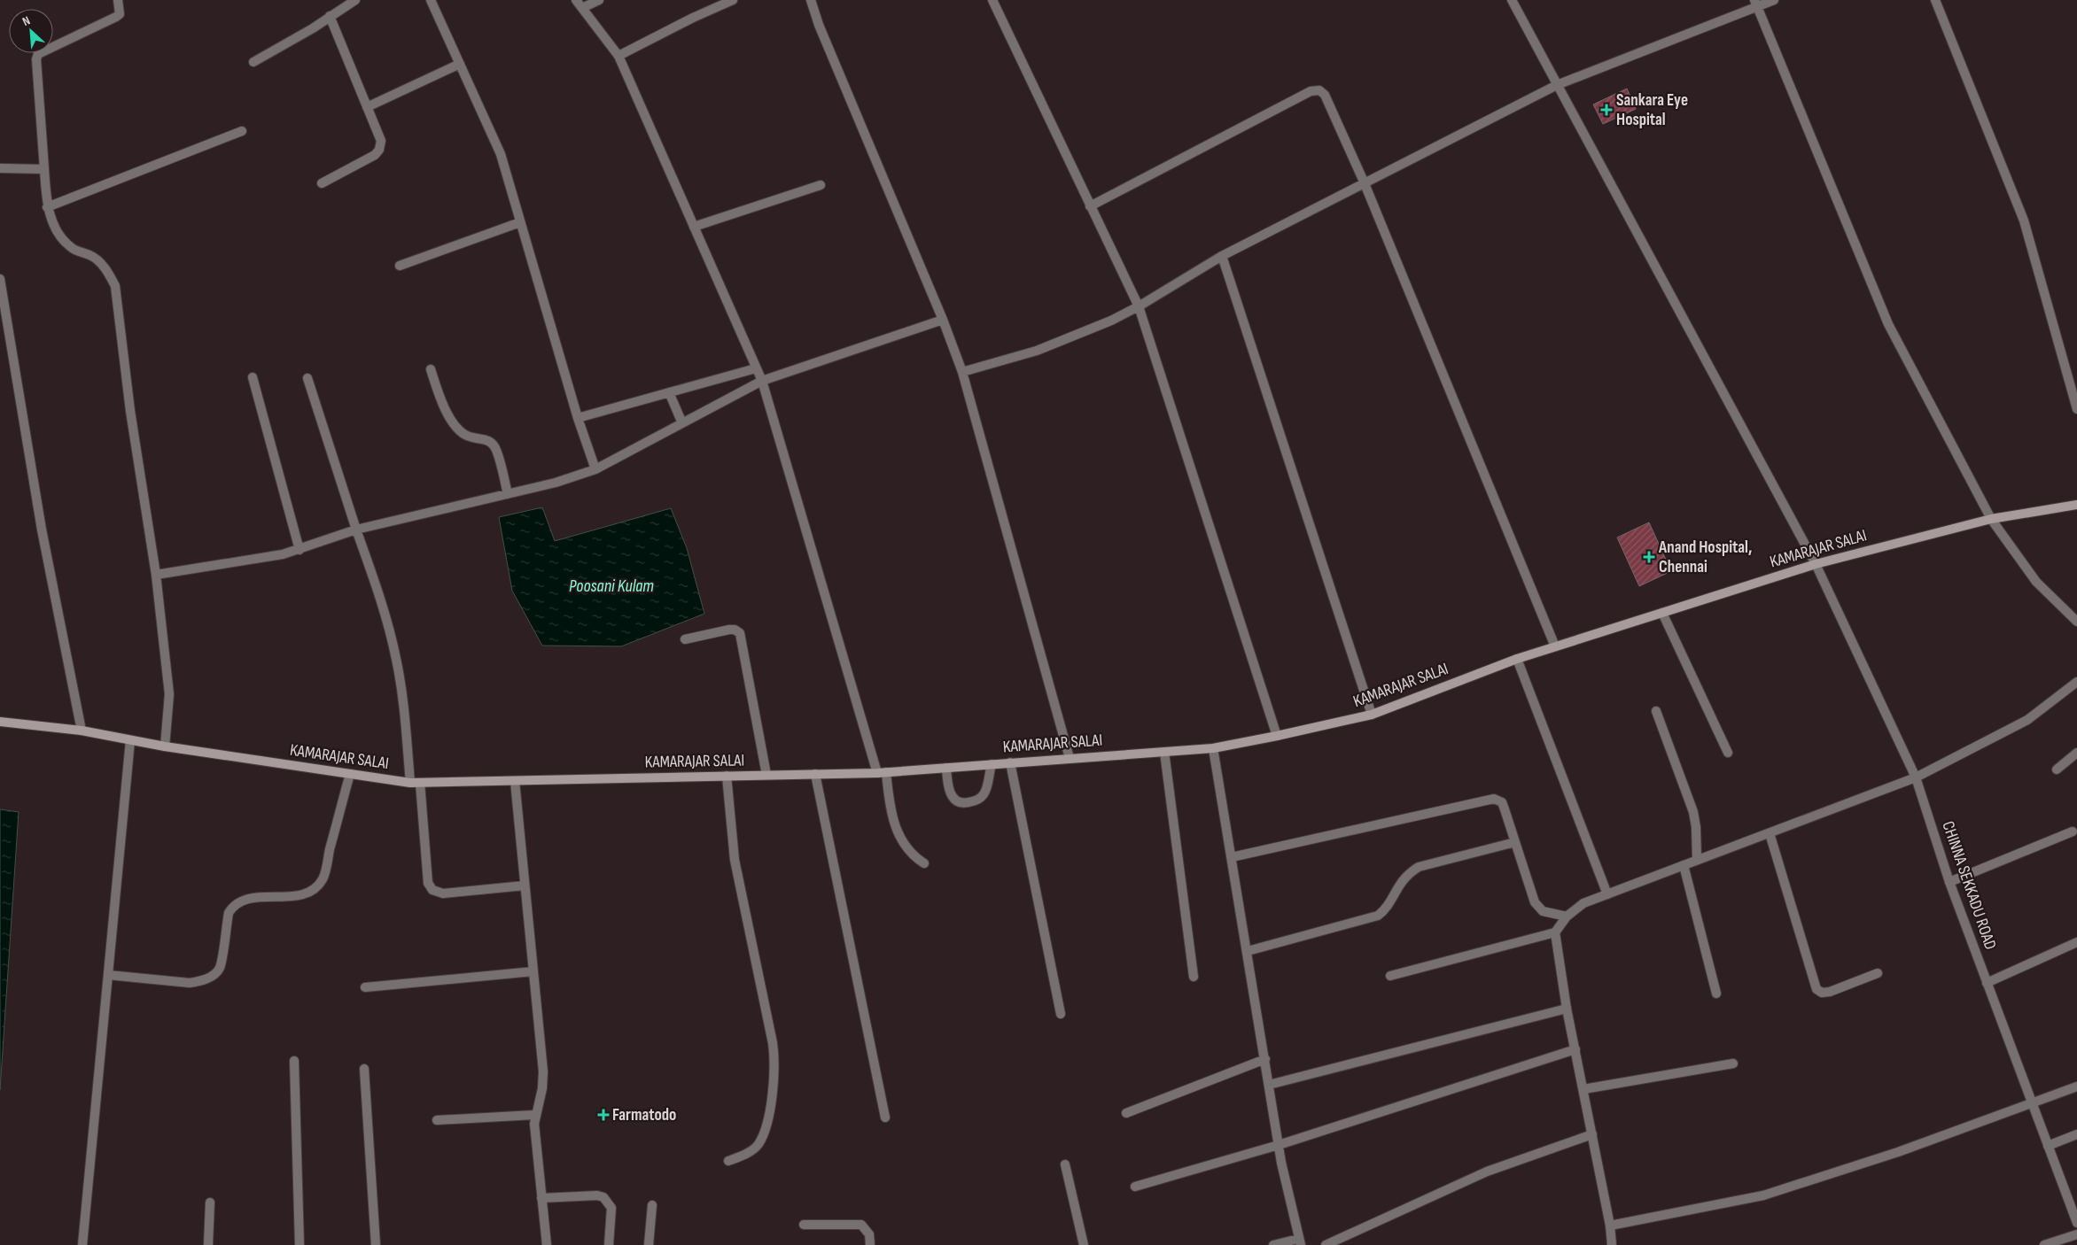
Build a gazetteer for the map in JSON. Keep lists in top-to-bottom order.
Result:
{
  "streets": {
    "main road": ["KAMARAJAR SALAI"],
    "street": ["CHINNA SEKKADU ROAD"]
  },
  "crossings": [
    ["KAMARAJAR SALAI", "CHINNA SEKKADU ROAD"]
  ],
  "water": ["Poosani Kulam"],
  "places": {
    "health": ["Sankara Eye Hospital", "Anand Hospital, Chennai", "Farmatodo"]
  },
  "north": "top left"
}
